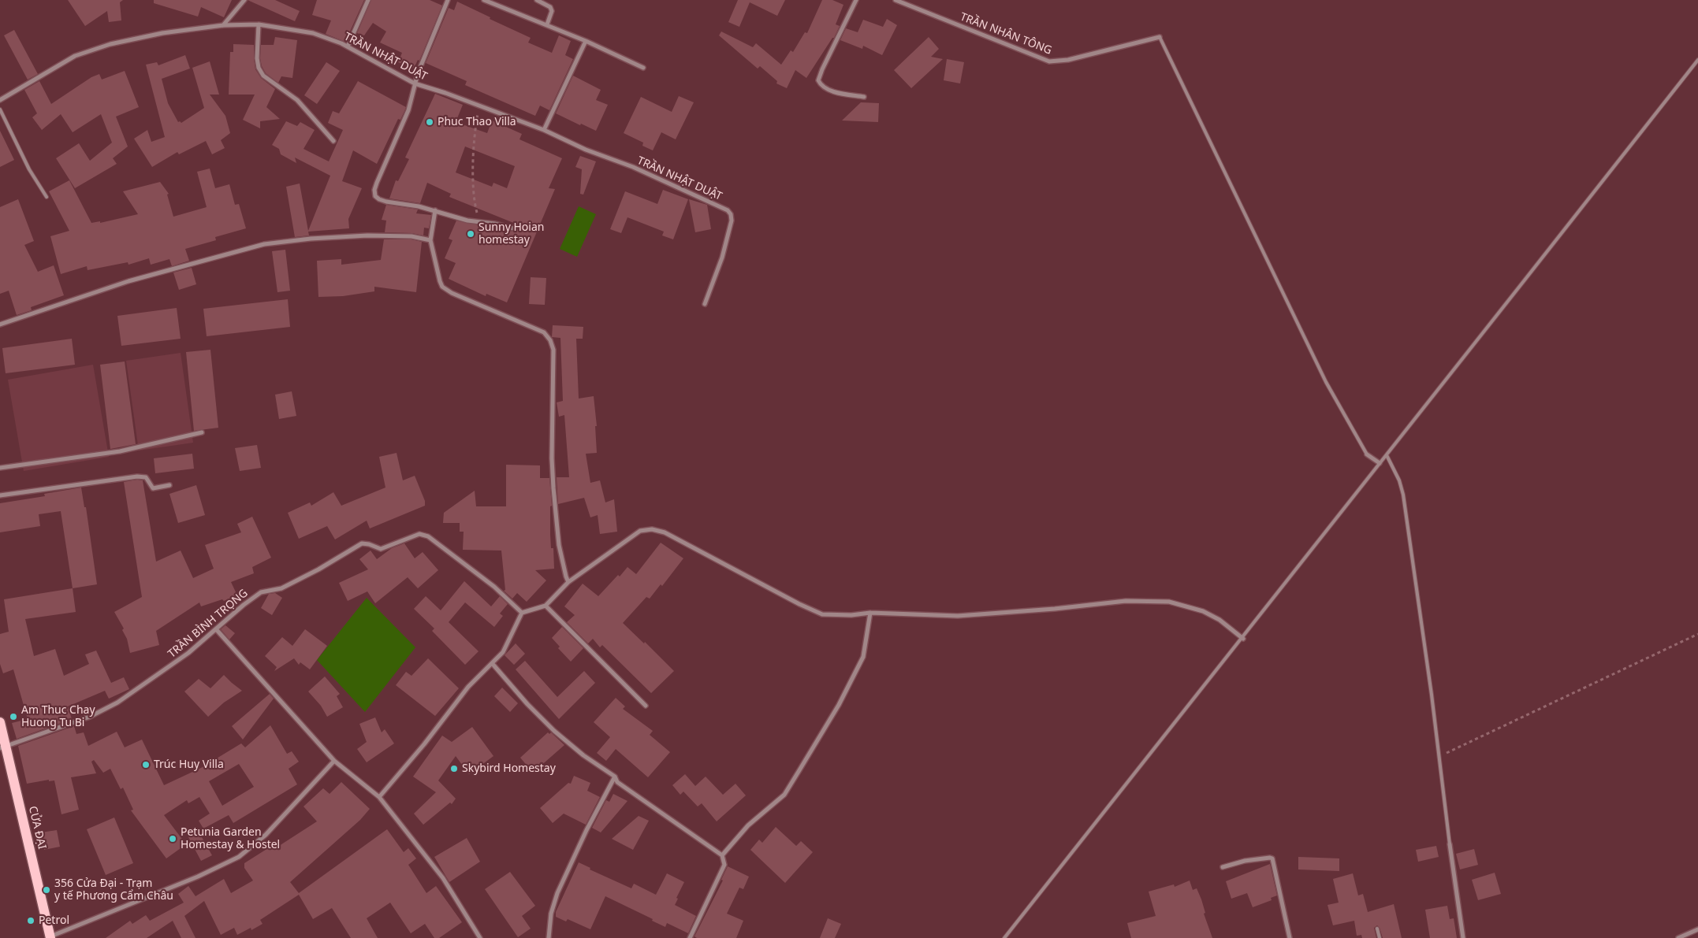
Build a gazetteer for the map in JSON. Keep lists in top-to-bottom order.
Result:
{
  "streets": {
    "main road": ["CỬA ĐẠI"],
    "street": ["TRẦN NHÂN TÔNG", "TRẦN NHẬT DUẬT", "TRẦN BÌNH TRỌNG"]
  },
  "crossings": [
    ["TRẦN BÌNH TRỌNG", "CỬA ĐẠI"]
  ],
  "places": [
    "Phuc Thao Villa",
    "Sunny Hoian homestay",
    "Am Thuc Chay Huong Tu Bi",
    "Trúc Huy Villa",
    "Skybird Homestay",
    "Petunia Garden Homestay & Hostel",
    "356 Cửa Đại - Trạm y tế Phương Cẩm Châu",
    "Petrol"
  ]
}
